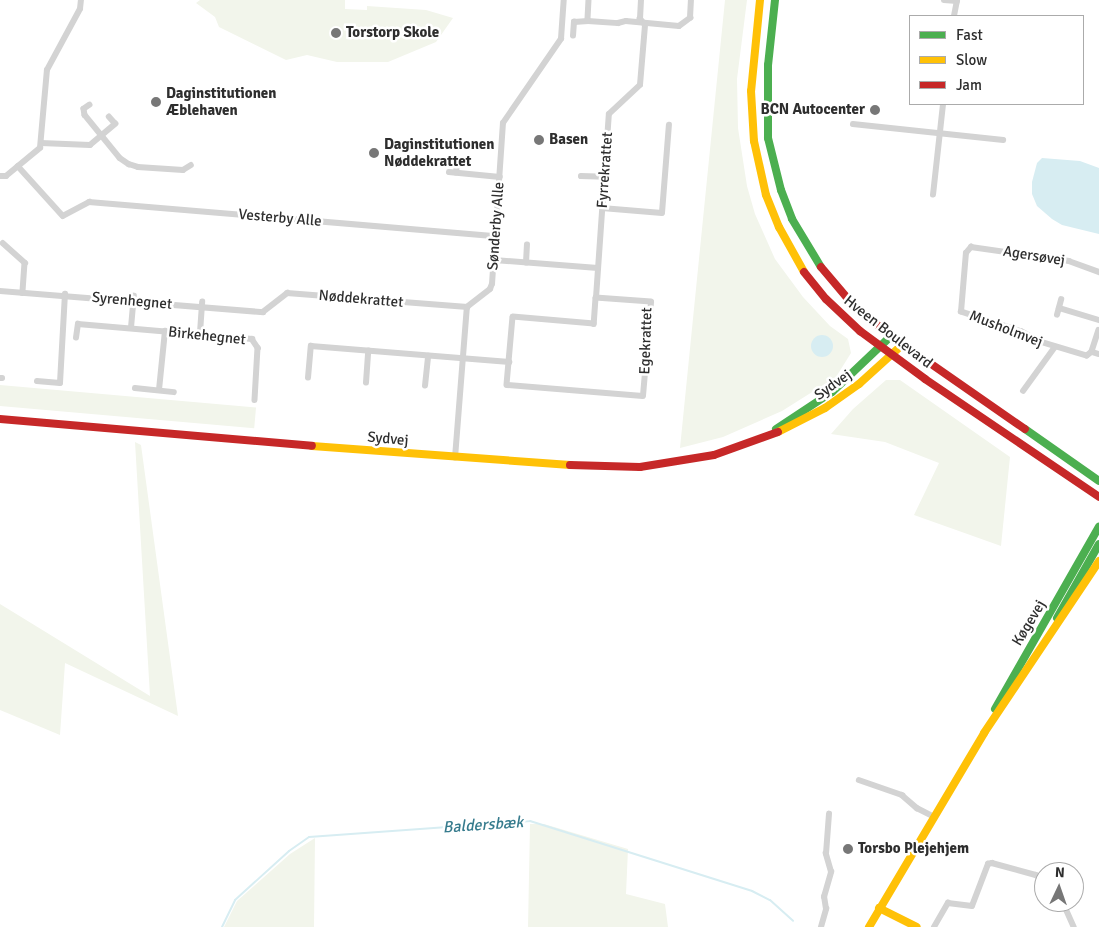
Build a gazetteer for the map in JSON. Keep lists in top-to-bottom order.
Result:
{
  "streets": {
    "main road": ["Hveen Boulevard", "Sydvej", "Køgevej"],
    "street": [
      "Fyrrekrattet",
      "Vesterby Alle",
      "Sønderby Alle",
      "Agersøvej",
      "Nøddekrattet",
      "Syrenhegnet",
      "Musholmvej",
      "Birkehegnet",
      "Egekrattet"
    ]
  },
  "crossings": [
    ["Fyrrekrattet", "Egekrattet"],
    ["Vesterby Alle", "Sønderby Alle"],
    ["Sønderby Alle", "Nøddekrattet"],
    ["Agersøvej", "Musholmvej"],
    ["Nøddekrattet", "Syrenhegnet"],
    ["Hveen Boulevard", "Sydvej"]
  ],
  "water": ["Baldersbæk"],
  "places": [
    "Torstorp Skole",
    "Daginstitutionen Æblehaven",
    "BCN Autocenter",
    "Basen",
    "Daginstitutionen Nøddekrattet",
    "Torsbo Plejehjem"
  ],
  "legend": ["Fast", "Slow", "Jam"],
  "north": "top"
}
